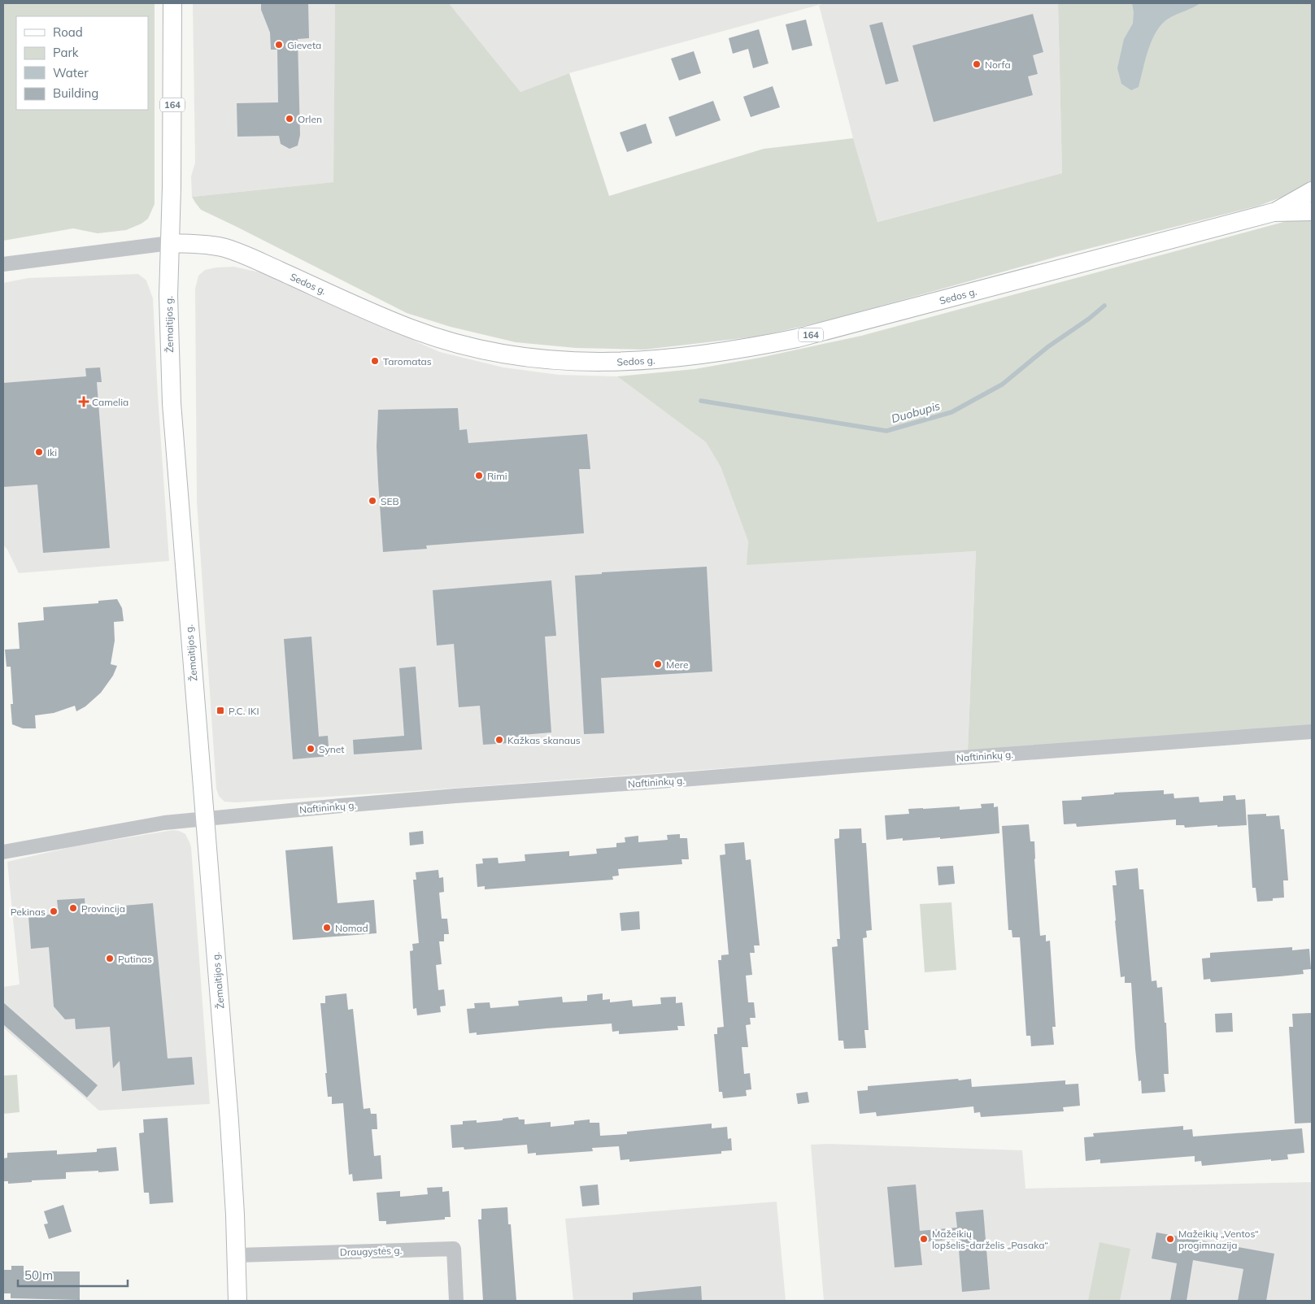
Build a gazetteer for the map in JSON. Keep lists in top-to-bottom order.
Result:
{
  "streets": {
    "main road": ["164", "Sedos g.", "Žemaitijos g."],
    "street": ["Naftininkų g.", "Draugystės g."]
  },
  "crossings": [
    ["Sedos g.", "Žemaitijos g."],
    ["Žemaitijos g.", "Naftininkų g."],
    ["Žemaitijos g.", "Draugystės g."]
  ],
  "water": ["Duobupis"],
  "places": {
    "other": [
      "Gieveta",
      "Norfa",
      "Orlen",
      "Taromatas",
      "Iki",
      "Rimi",
      "SEB",
      "Mere",
      "Kažkas skanaus",
      "Synet",
      "Provincija",
      "Pekinas",
      "Nomad",
      "Putinas",
      "Mažeikių lopšelis-darželis „Pasaka“",
      "Mažeikių „Ventos“ progimnazija"
    ],
    "health": ["Camelia"],
    "transit": ["P.C. IKI"]
  },
  "legend": [
    "Road",
    "Park",
    "Water",
    "Building"
  ],
  "scale_bar": "50 m"
}
